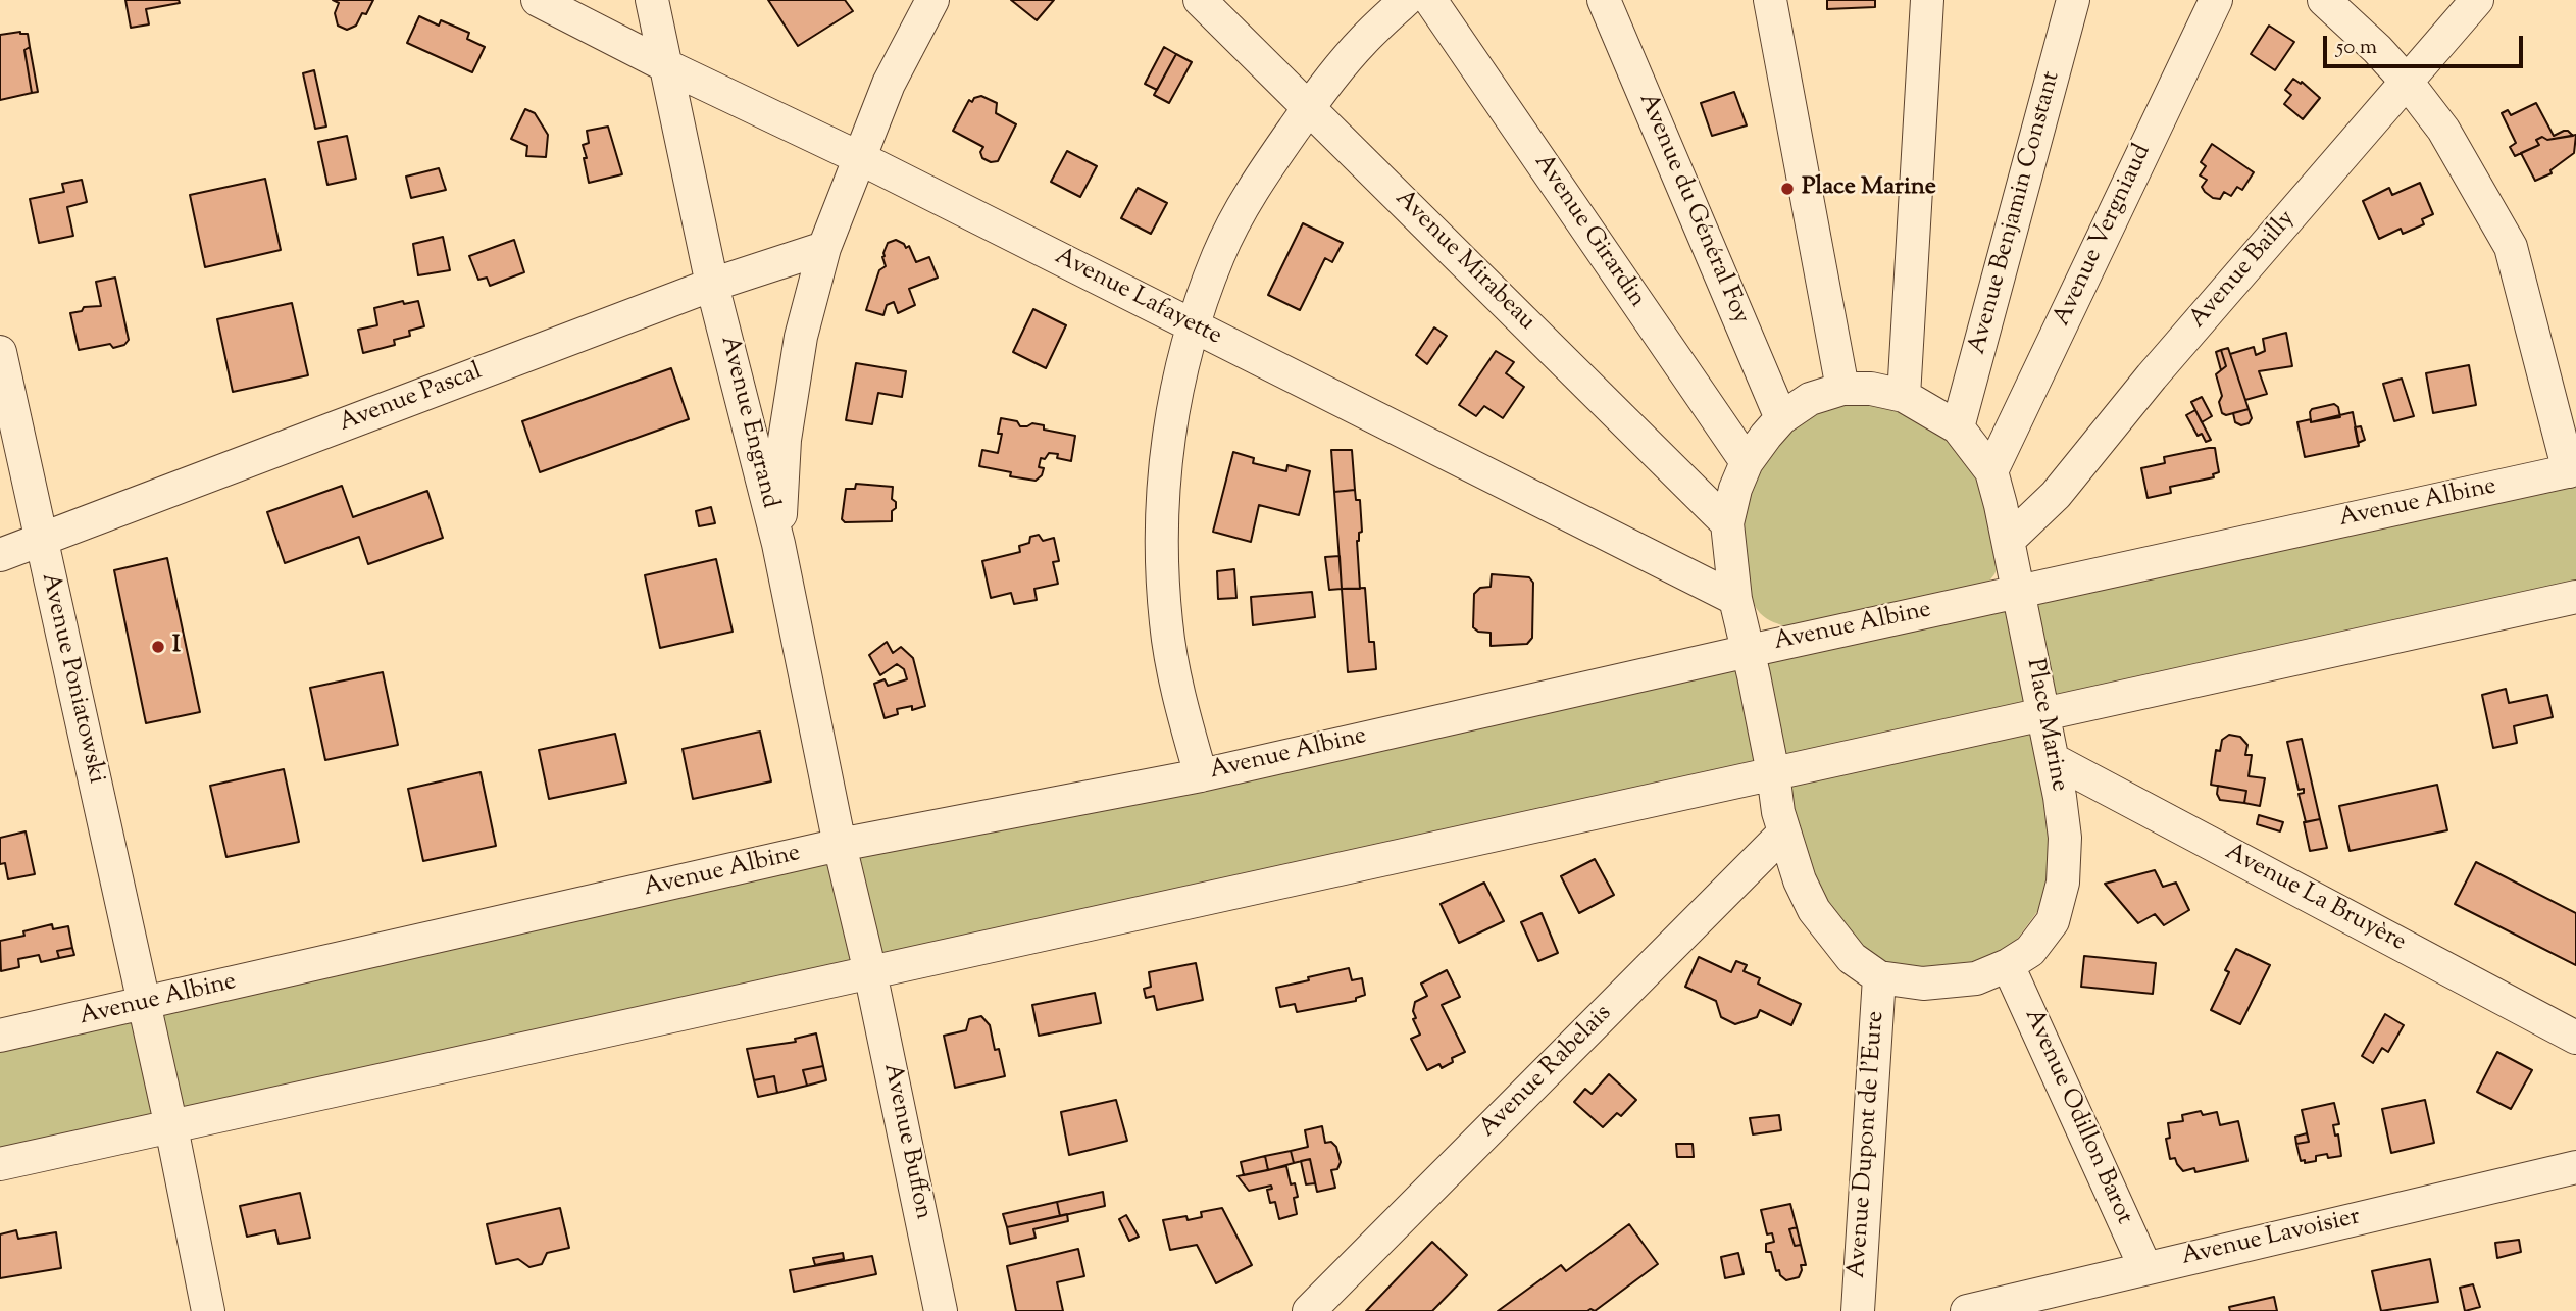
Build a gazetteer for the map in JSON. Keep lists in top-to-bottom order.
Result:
{
  "streets": {
    "street": [
      "Avenue du Général Foy",
      "Avenue Benjamin Constant",
      "Avenue Girardin",
      "Avenue Vergniaud",
      "Avenue Mirabeau",
      "Avenue Bailly",
      "Avenue Lafayette",
      "Avenue Pascal",
      "Avenue Engrand",
      "Avenue Albine",
      "Avenue Poniatowski",
      "Place Marine",
      "Avenue La Bruyère",
      "Avenue Rabelais",
      "Avenue Odillon Barot",
      "Avenue Buffon",
      "Avenue Dupont de l'Eure",
      "Avenue Lavoisier"
    ]
  },
  "crossings": [
    ["Avenue du Général Foy", "Place Marine"],
    ["Avenue Benjamin Constant", "Place Marine"],
    ["Avenue Girardin", "Place Marine"],
    ["Avenue Vergniaud", "Place Marine"],
    ["Avenue Mirabeau", "Place Marine"],
    ["Avenue Bailly", "Place Marine"],
    ["Avenue Lafayette", "Avenue Engrand"],
    ["Avenue Lafayette", "Place Marine"],
    ["Avenue Pascal", "Avenue Engrand"],
    ["Avenue Pascal", "Avenue Poniatowski"],
    ["Avenue Engrand", "Avenue Albine"],
    ["Avenue Engrand", "Avenue Buffon"],
    ["Avenue Albine", "Avenue Poniatowski"],
    ["Avenue Albine", "Place Marine"],
    ["Place Marine", "Avenue La Bruyère"],
    ["Place Marine", "Avenue Rabelais"],
    ["Place Marine", "Avenue Odillon Barot"],
    ["Place Marine", "Avenue Dupont de l'Eure"],
    ["Avenue Odillon Barot", "Avenue Lavoisier"]
  ],
  "places": ["Place Marine", "I"],
  "scale_bar": "50 m"
}
